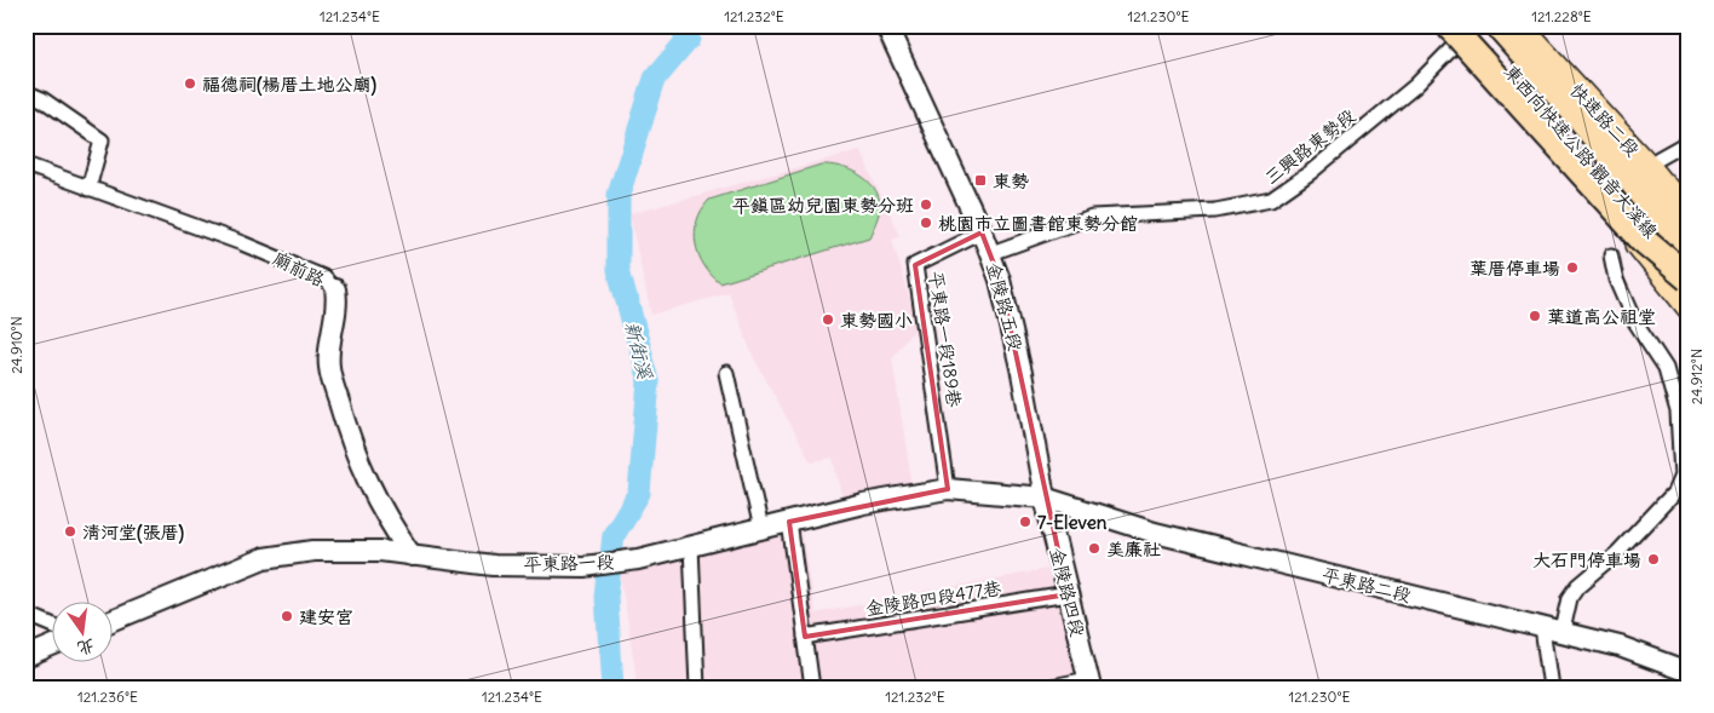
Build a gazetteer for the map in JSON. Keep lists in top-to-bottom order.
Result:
{
  "streets": {
    "highway": ["東西向快速公路 觀音大溪線"],
    "main road": ["快速路二段"],
    "street": [
      "三興路東勢段",
      "廟前路",
      "金陵路五段",
      "平東路一段189巷",
      "平東路一段",
      "平東路二段",
      "金陵路四段",
      "金陵路四段477巷"
    ]
  },
  "crossings": [
    ["三興路東勢段", "金陵路五段"],
    ["廟前路", "平東路一段"],
    ["金陵路五段", "平東路一段189巷"],
    ["金陵路五段", "平東路一段"],
    ["金陵路五段", "平東路二段"],
    ["金陵路五段", "金陵路四段"],
    ["平東路一段189巷", "平東路一段"],
    ["平東路一段", "平東路二段"],
    ["平東路一段", "金陵路四段"],
    ["平東路二段", "金陵路四段"],
    ["金陵路四段", "金陵路四段477巷"]
  ],
  "water": ["新街溪"],
  "places": {
    "other": [
      "福德祠(楊厝土地公廟)",
      "平鎮區幼兒園東勢分班",
      "桃園市立圖書館東勢分館",
      "葉厝停車場",
      "葉道高公祖堂",
      "東勢國小",
      "7-Eleven",
      "清河堂(張厝)",
      "美廉社",
      "大石門停車場",
      "建安宮"
    ],
    "transit": ["東勢"]
  },
  "north": "bottom",
  "coordinates": [
    "121.234°E",
    "121.232°E",
    "121.230°E",
    "121.228°E",
    "24.910°N",
    "24.912°N",
    "121.236°E"
  ]
}
